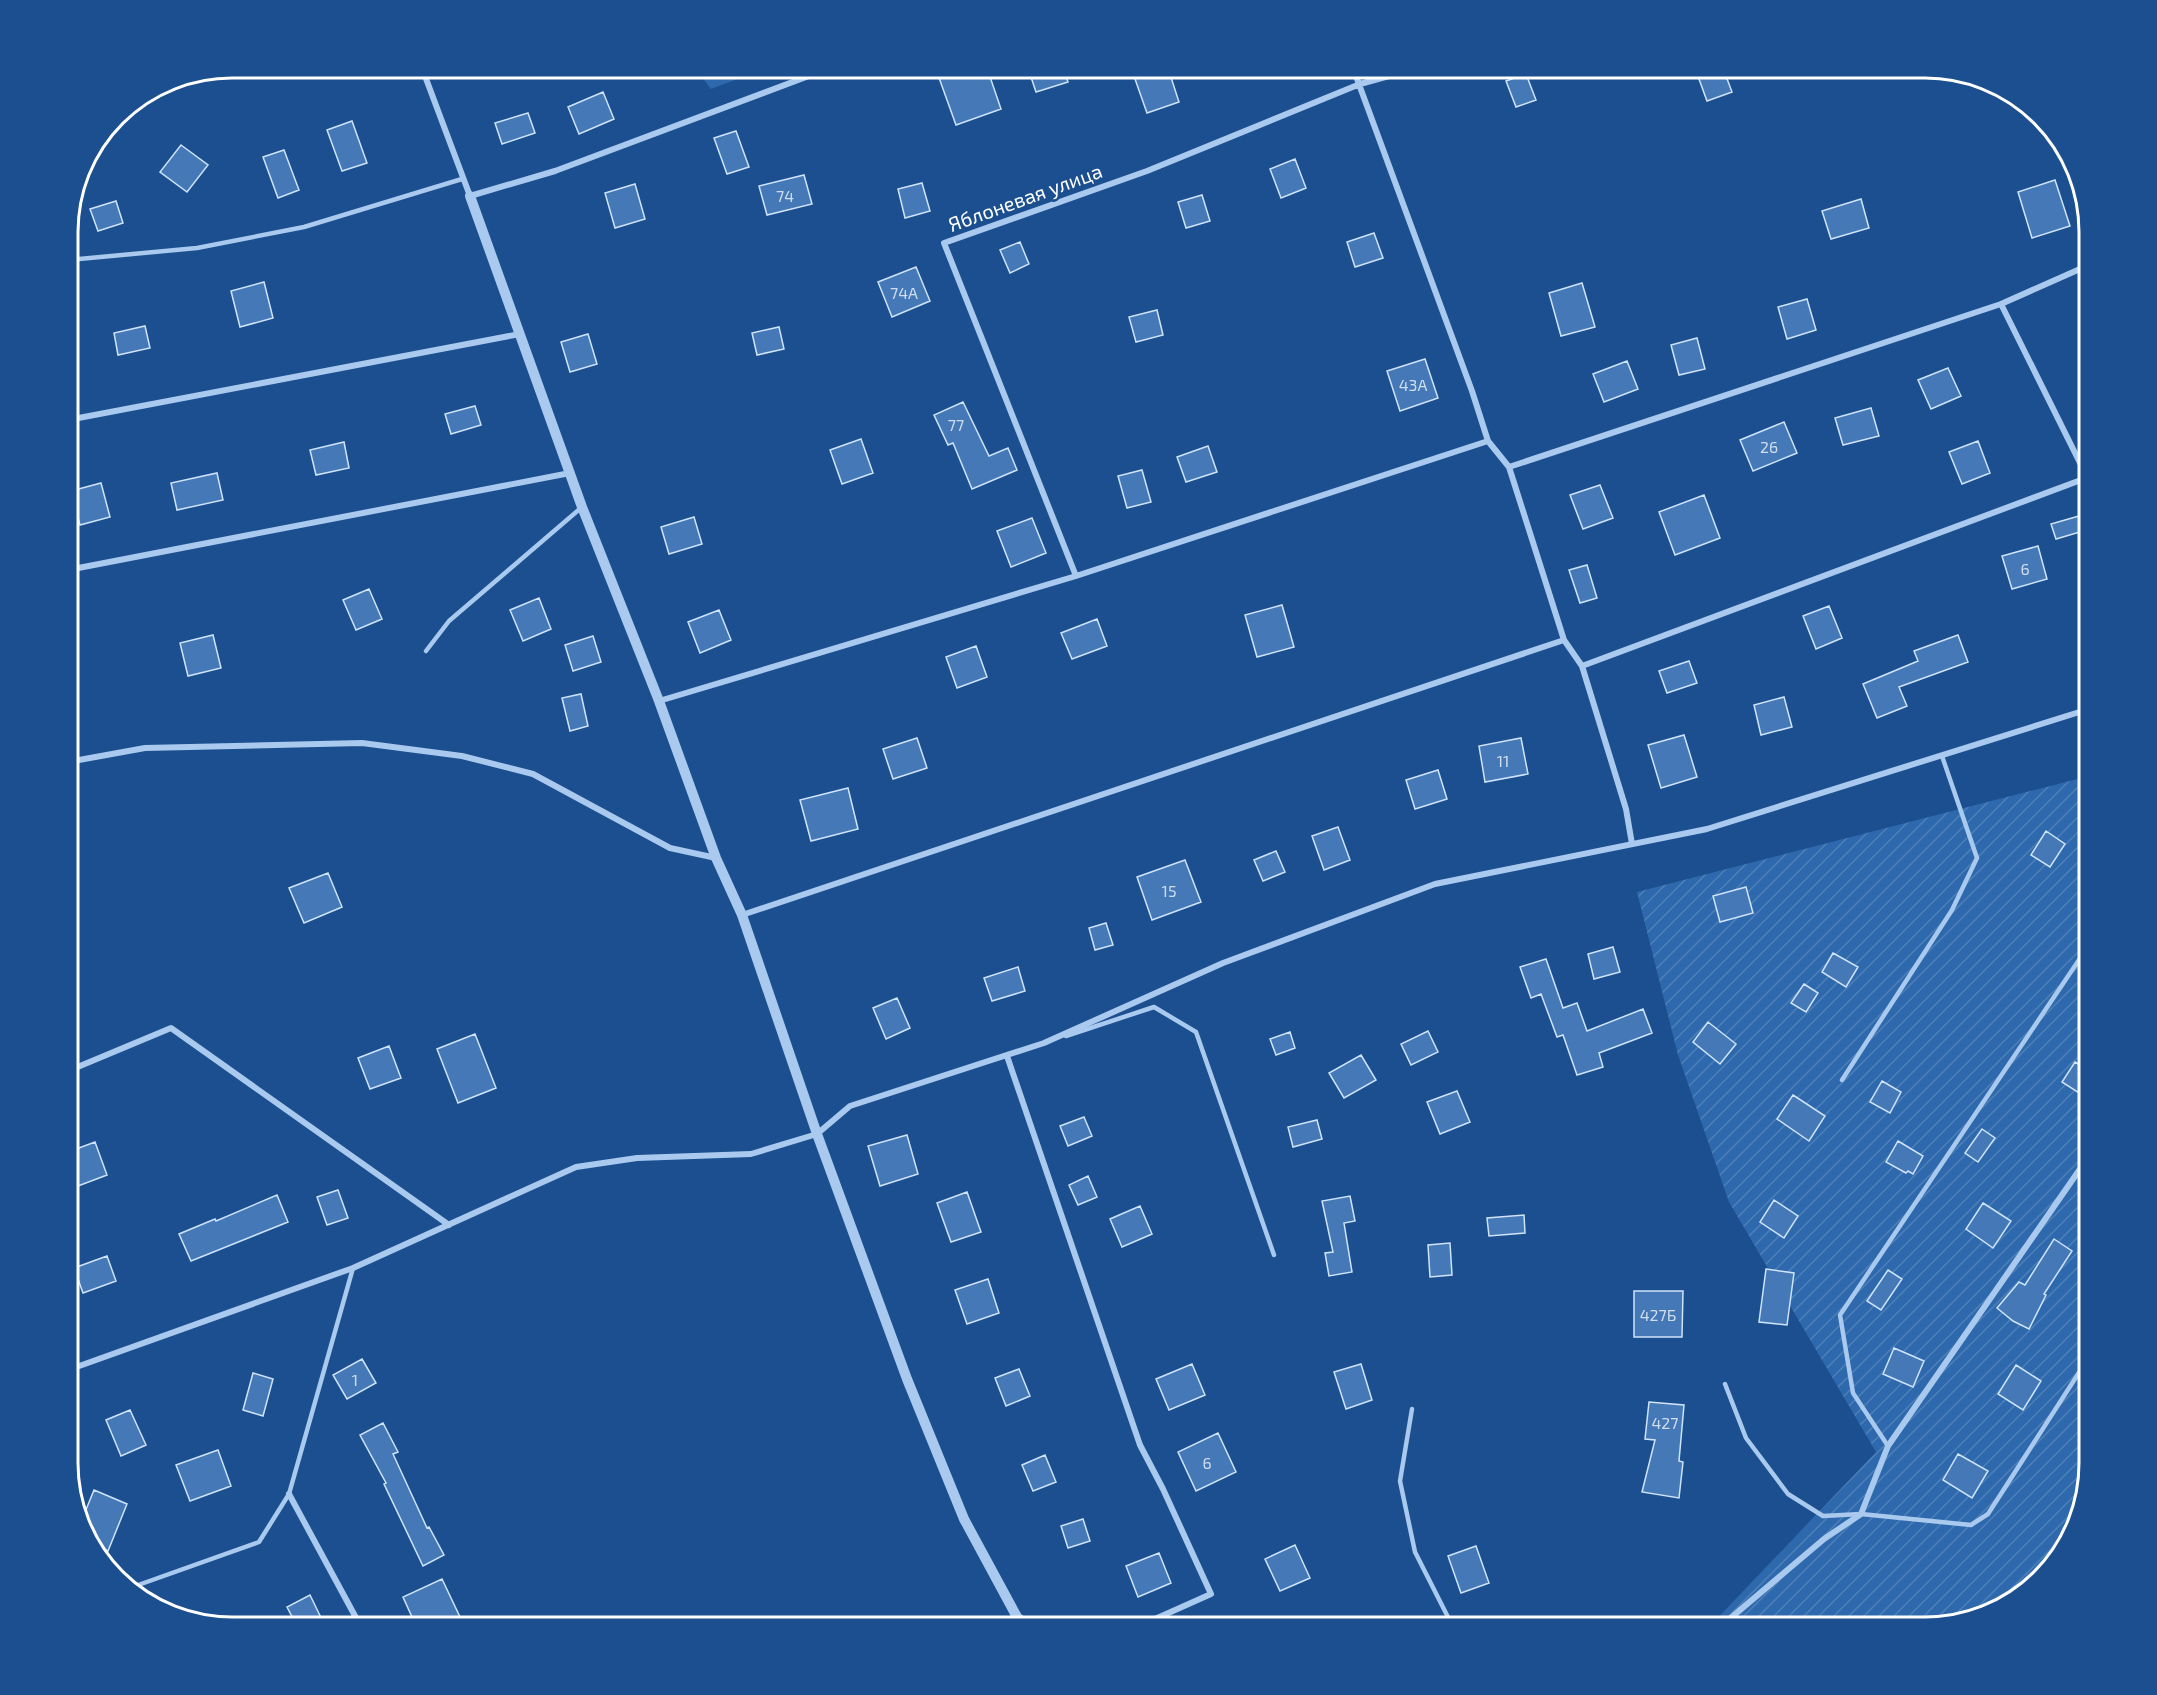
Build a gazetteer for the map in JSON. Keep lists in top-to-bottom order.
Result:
{
  "streets": {
    "street": ["Яблоневая улица"]
  },
  "house_numbers": [
    "74",
    "74А",
    "43А",
    "77",
    "26",
    "6",
    "11",
    "15",
    "427Б",
    "1",
    "427",
    "6"
  ]
}
